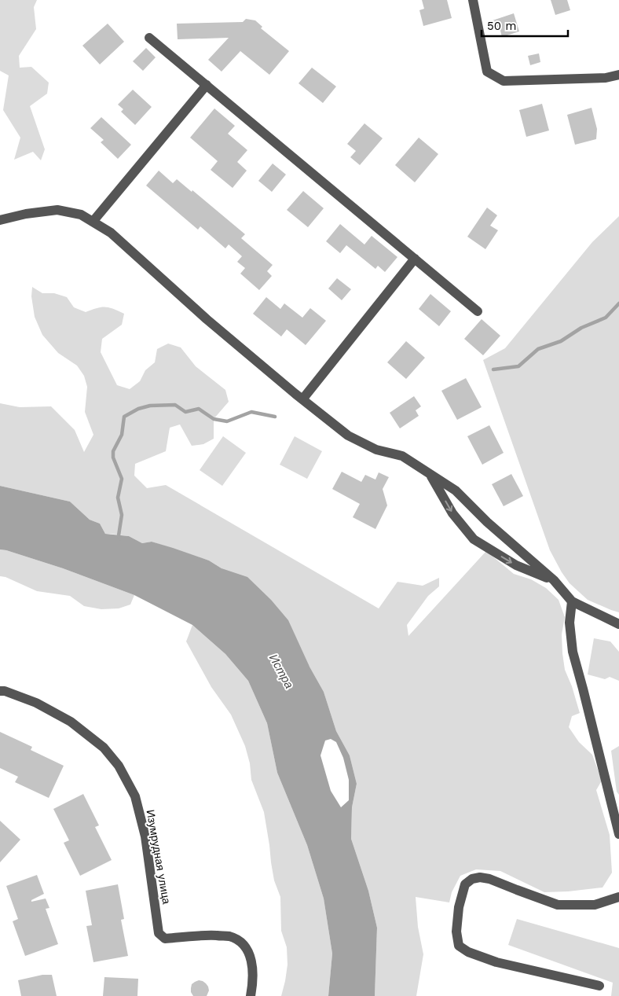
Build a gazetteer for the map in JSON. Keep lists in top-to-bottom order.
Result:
{
  "streets": {
    "street": ["Изумрудная улица"]
  },
  "water": ["Истра"],
  "scale_bar": "50 m"
}
